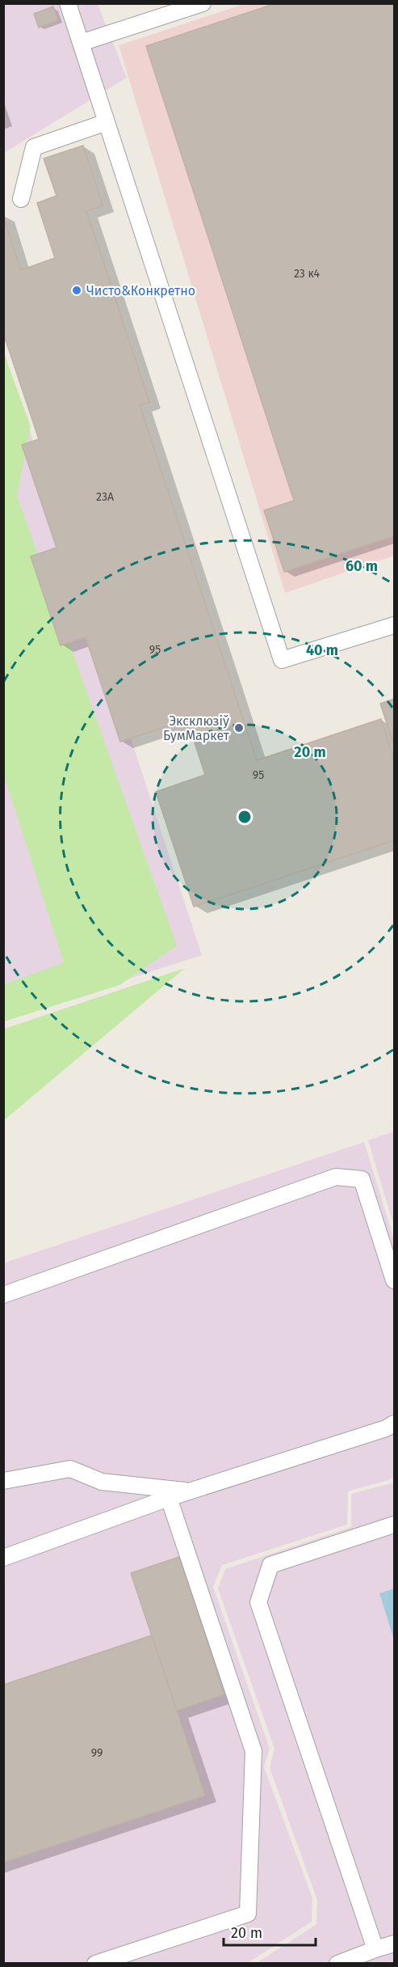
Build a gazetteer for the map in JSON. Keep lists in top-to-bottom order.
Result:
{
  "places": ["Чисто&Конкретно", "Эксклюзіў БумМаркет"],
  "house_numbers": [
    "23 к4",
    "23А",
    "95",
    "95",
    "99"
  ],
  "scale_bar": "20 m",
  "rings": ["60 m", "40 m", "20 m"]
}
